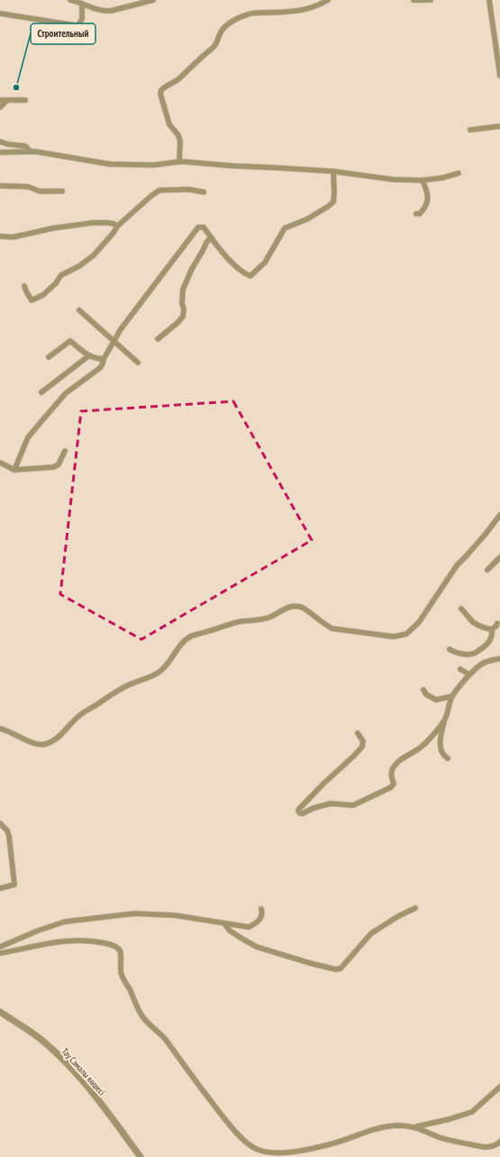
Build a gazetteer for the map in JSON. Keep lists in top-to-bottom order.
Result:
{
  "streets": {
    "street": ["Тау Самалы көшесі"]
  },
  "places": ["Строительный"]
}
